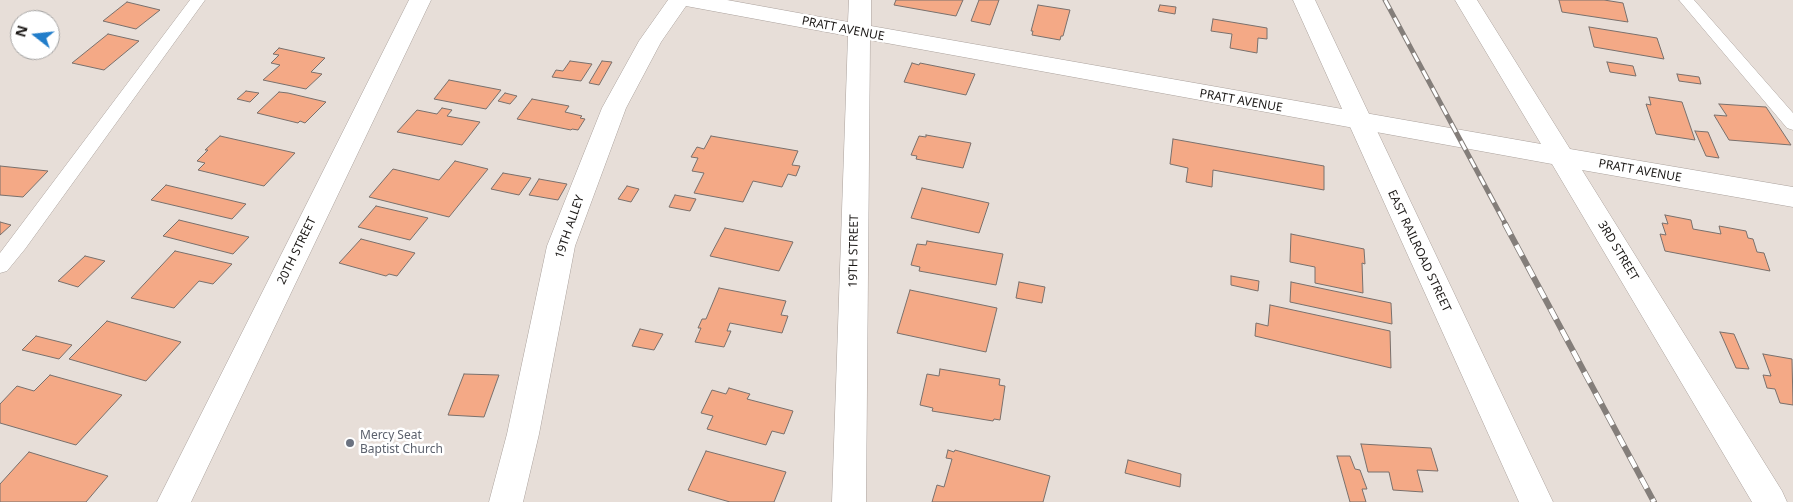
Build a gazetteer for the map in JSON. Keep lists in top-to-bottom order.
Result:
{
  "streets": {
    "street": [
      "PRATT AVENUE",
      "19TH ALLEY",
      "20TH STREET",
      "19TH STREET",
      "EAST RAILROAD STREET",
      "3RD STREET"
    ]
  },
  "crossings": [
    ["PRATT AVENUE", "19TH STREET"],
    ["PRATT AVENUE", "EAST RAILROAD STREET"],
    ["PRATT AVENUE", "3RD STREET"]
  ],
  "places": ["Mercy Seat Baptist Church"],
  "north": "left"
}
